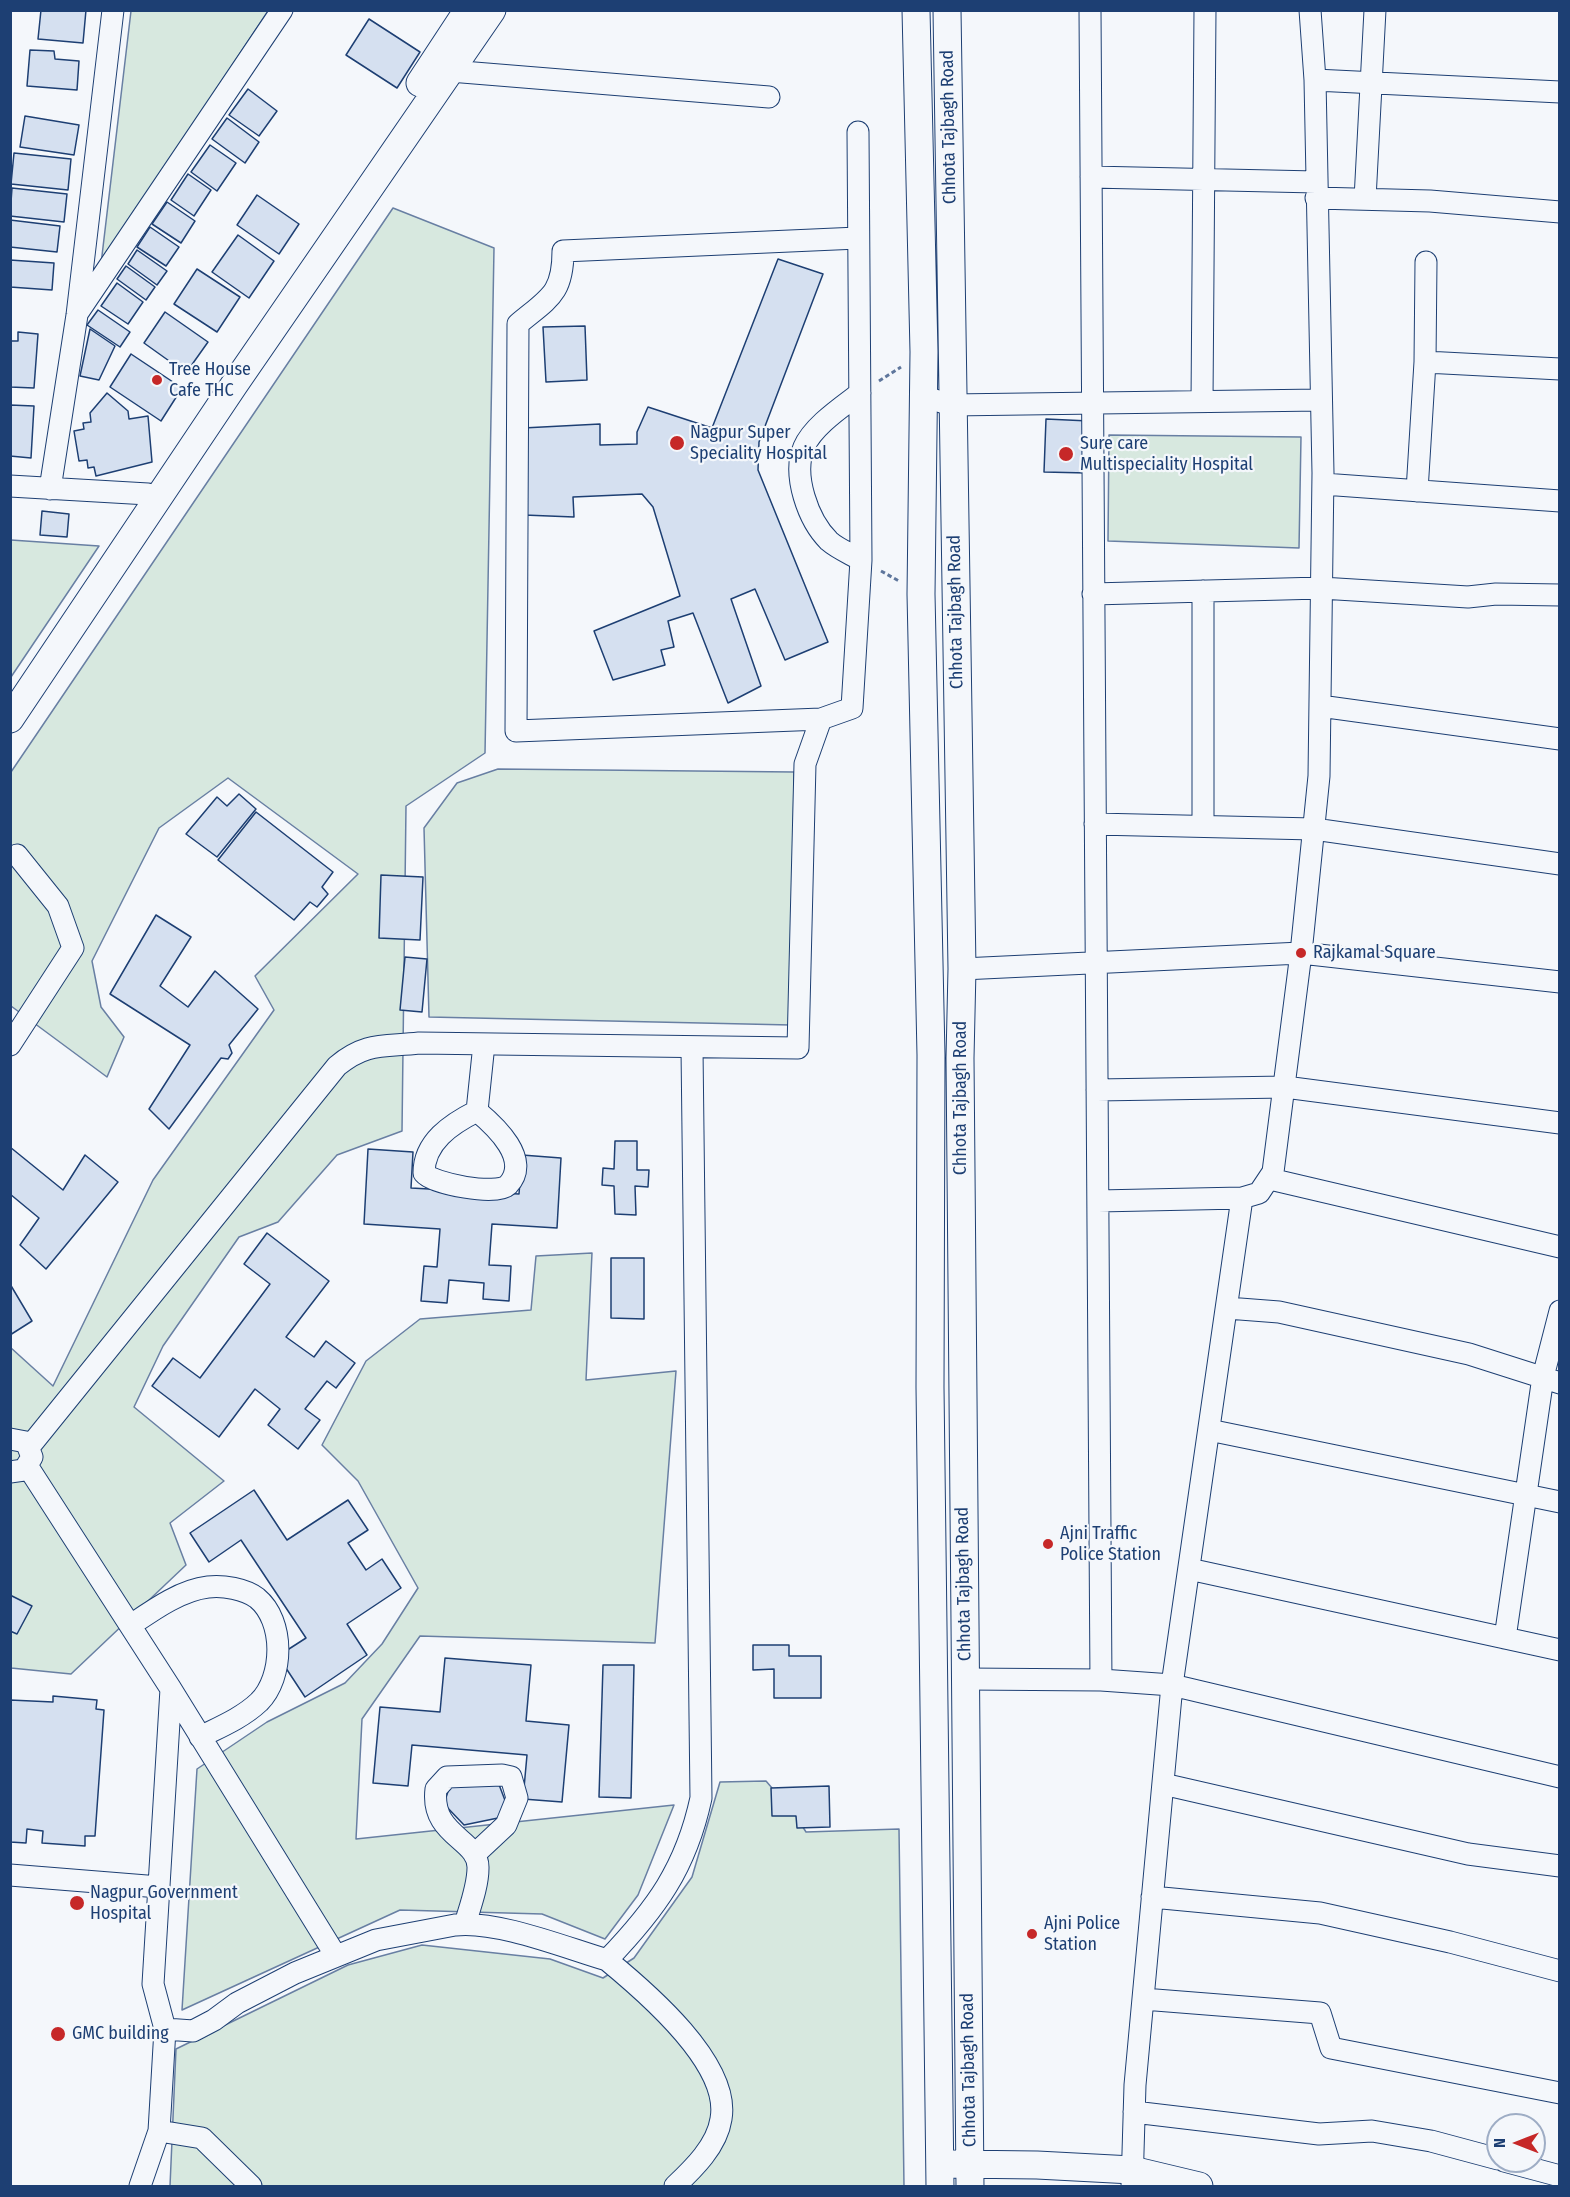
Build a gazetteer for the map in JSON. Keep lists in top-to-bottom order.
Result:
{
  "streets": {
    "main road": ["Chhota Tajbagh Road"]
  },
  "places": [
    "Tree House Cafe THC",
    "Nagpur Super Speciality Hospital",
    "Sure care Multispeciality Hospital",
    "Rajkamal Square",
    "Ajni Traffic Police Station",
    "Nagpur Government Hospital",
    "Ajni Police Station",
    "GMC building"
  ],
  "north": "left"
}
